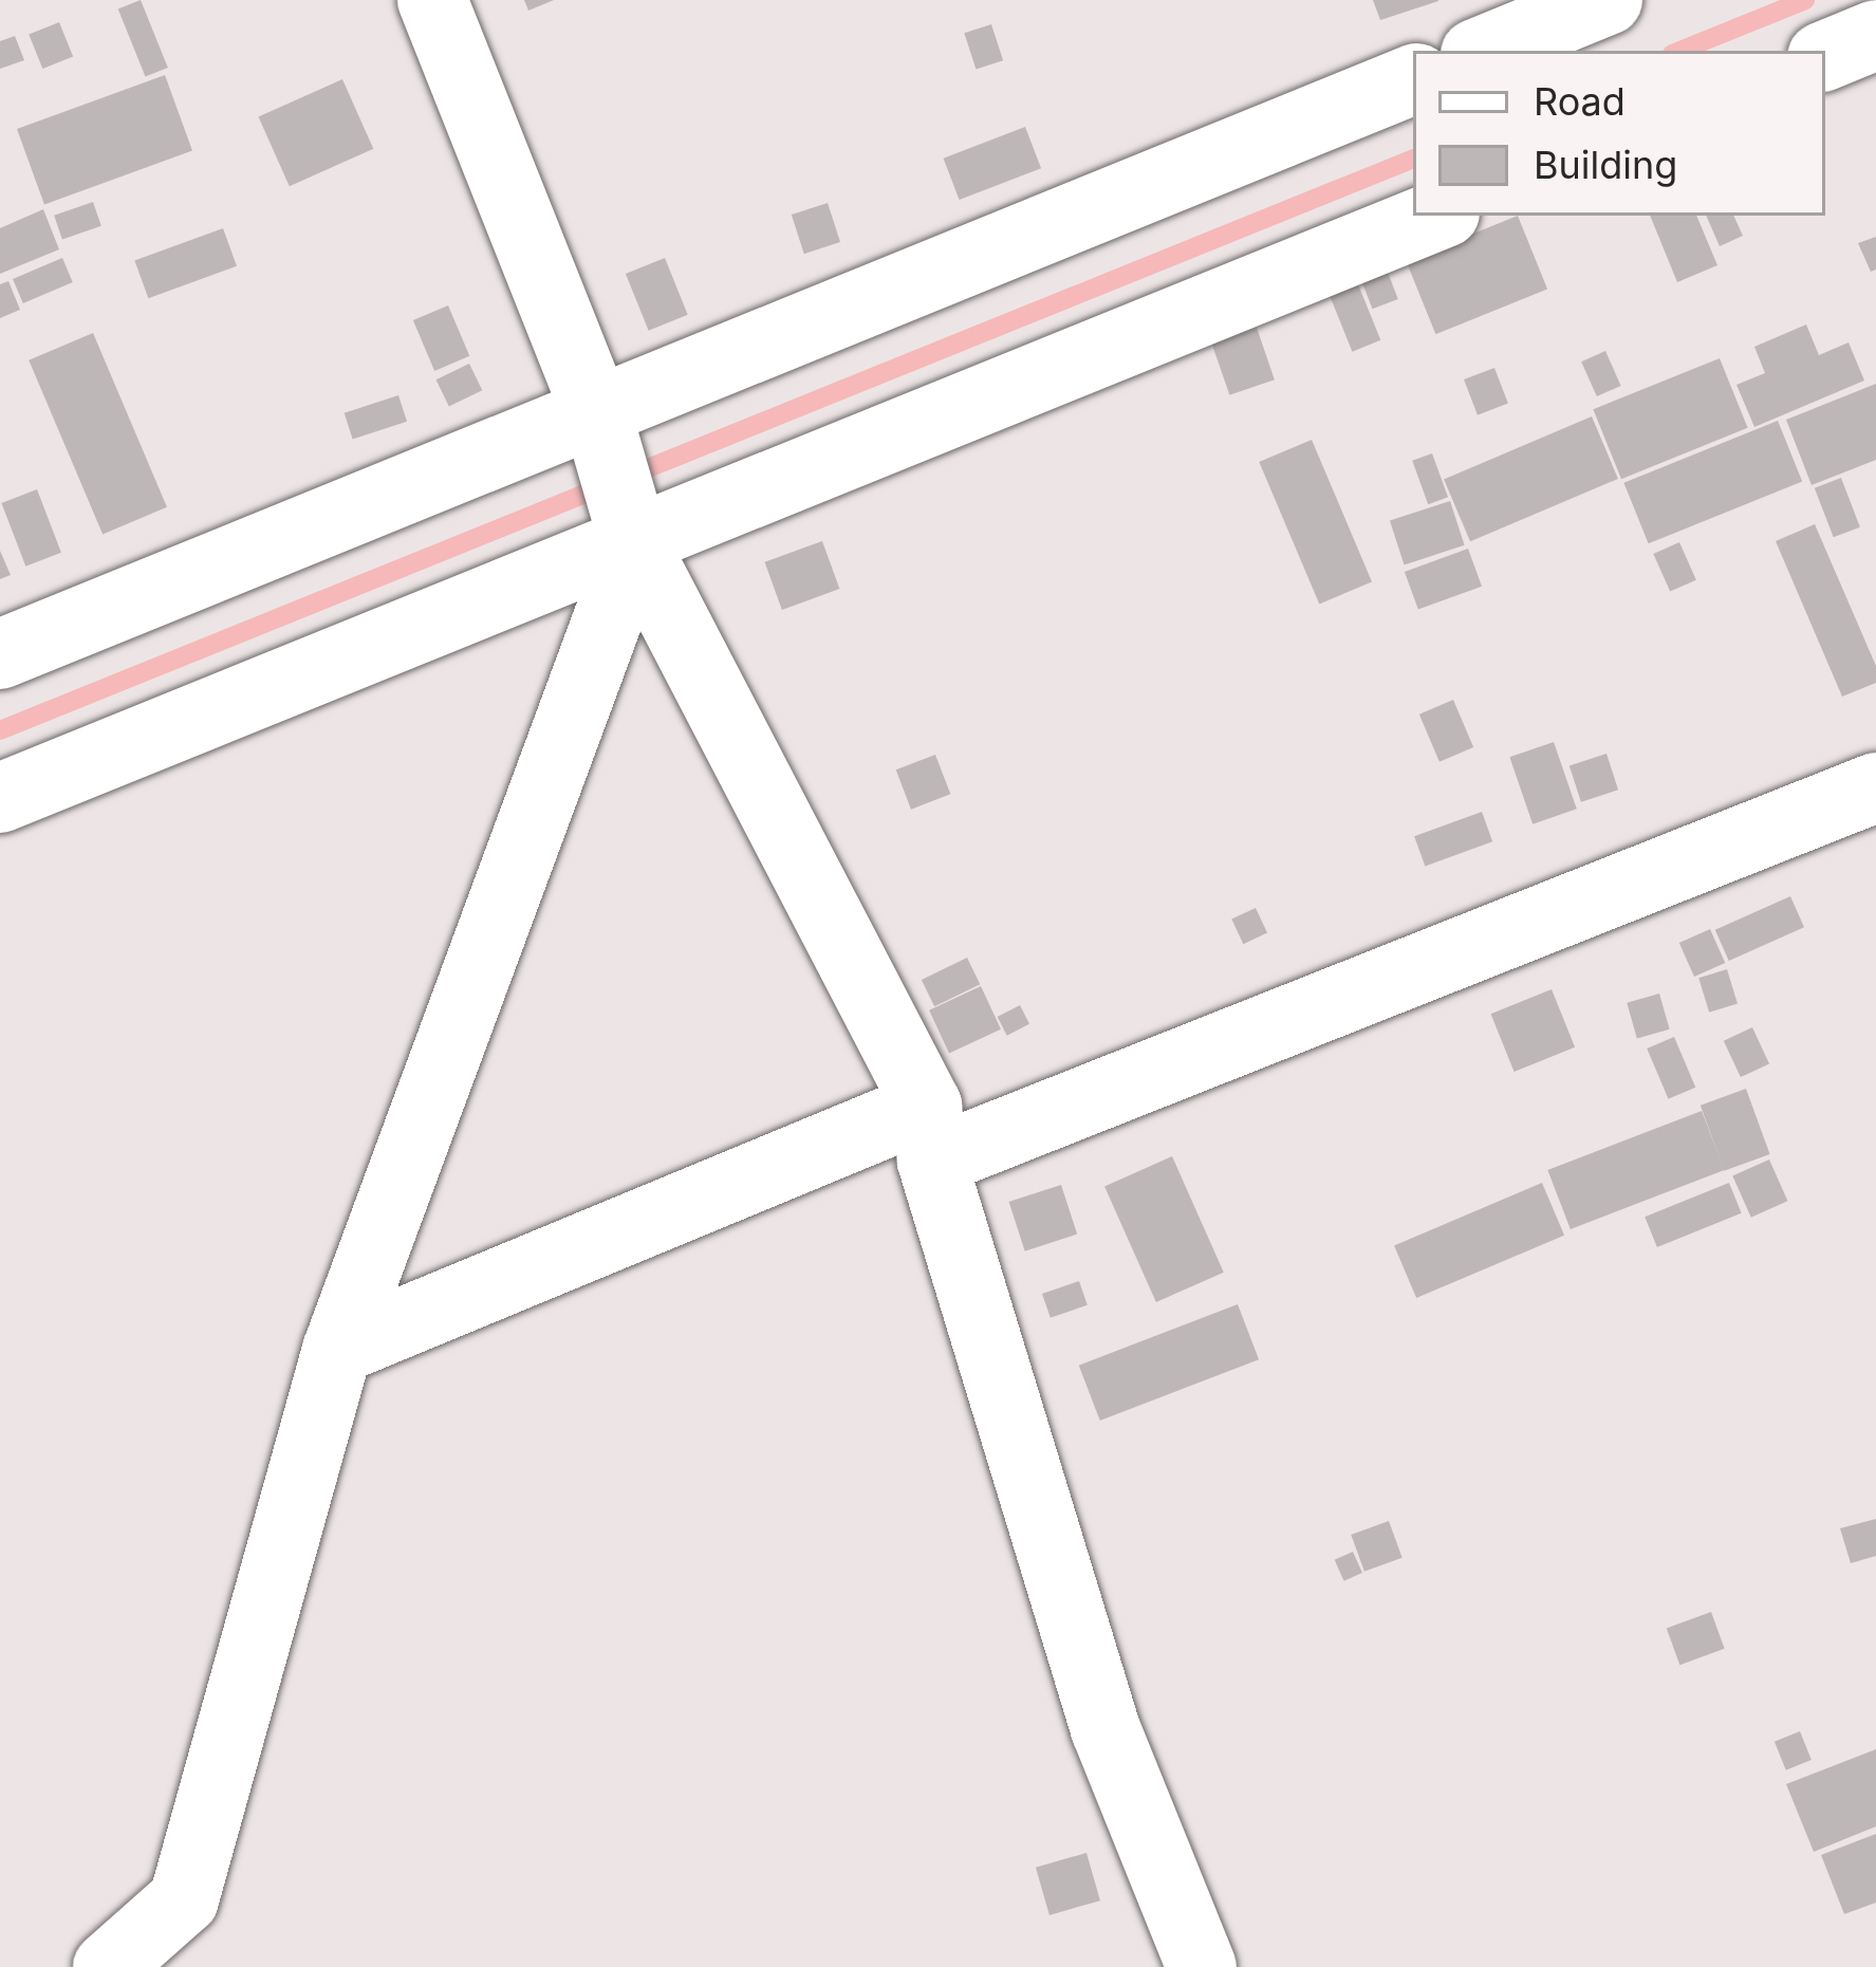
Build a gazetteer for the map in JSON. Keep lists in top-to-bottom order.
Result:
{
  "legend": ["Road", "Building"]
}
